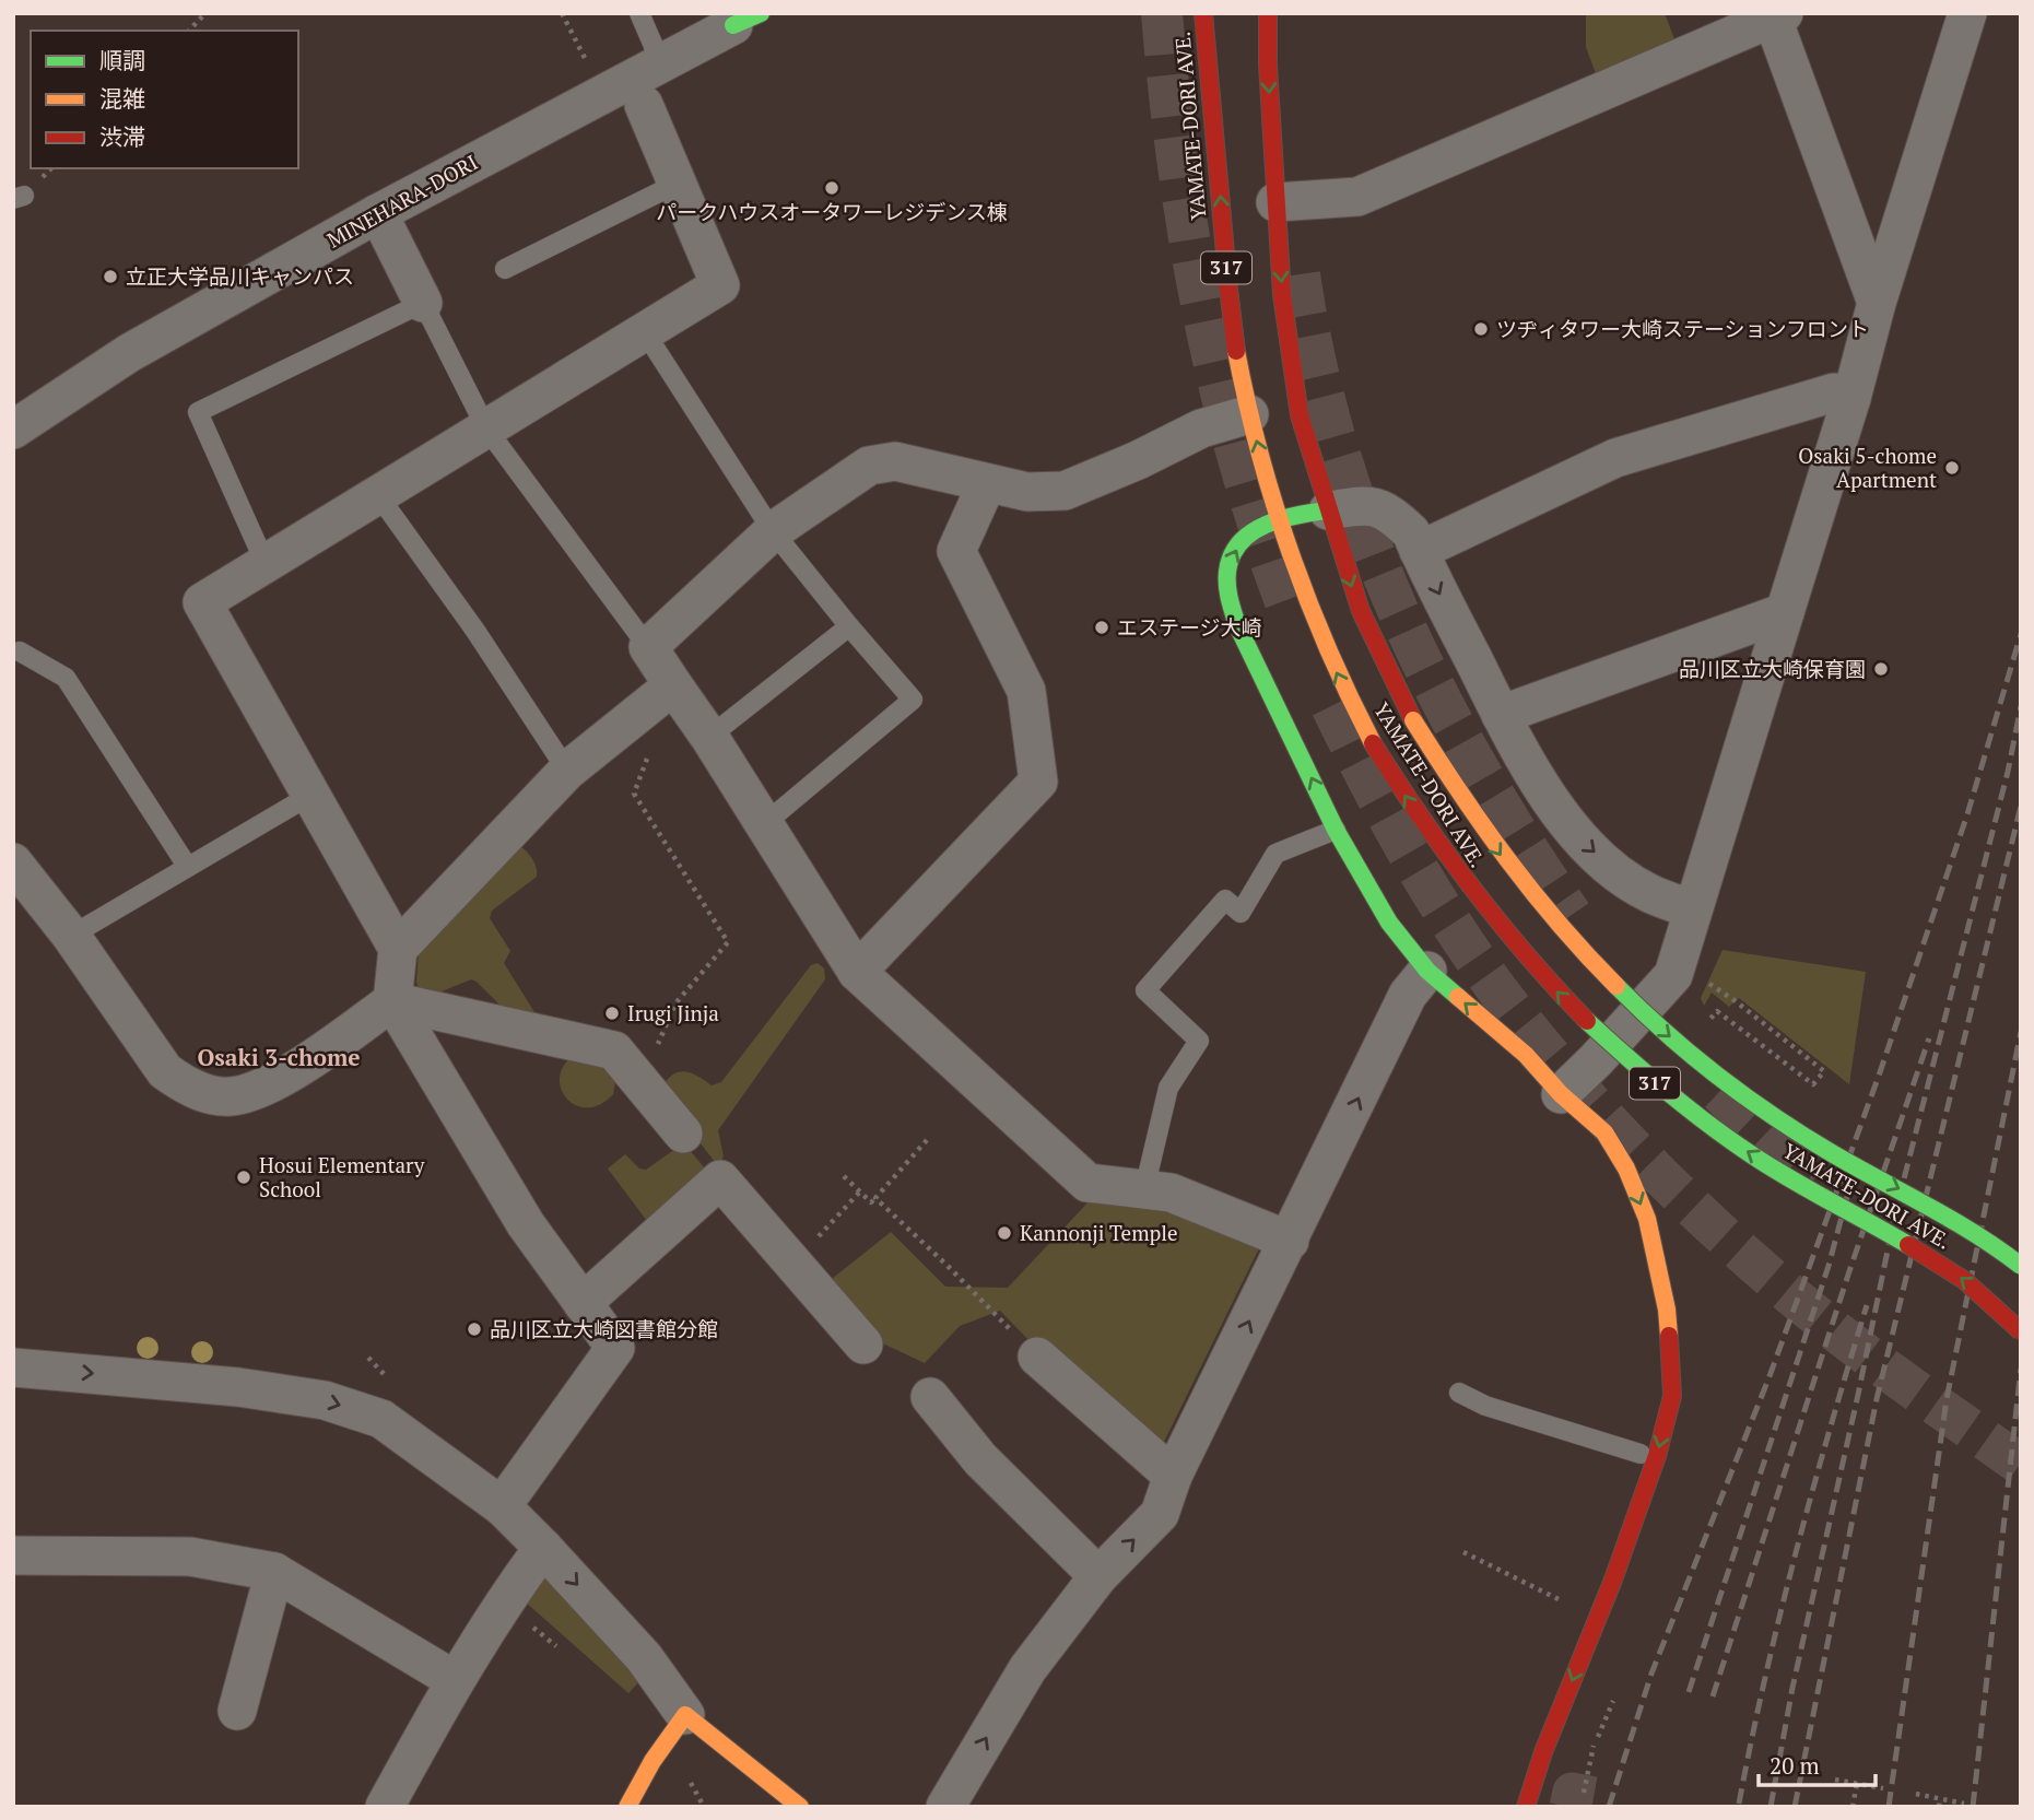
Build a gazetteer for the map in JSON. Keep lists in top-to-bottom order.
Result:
{
  "streets": {
    "main road": ["YAMATE-DORI AVE.", "317"],
    "street": ["MINEHARA-DORI"]
  },
  "districts": ["Osaki 3-chome"],
  "places": [
    "パークハウスオータワーレジデンス棟",
    "立正大学品川キャンパス",
    "ツヂィタワー大崎ステーションフロント",
    "Osaki 5-chome Apartment",
    "エステージ大崎",
    "品川区立大崎保育園",
    "Irugi Jinja",
    "Hosui Elementary School",
    "Kannonji Temple",
    "品川区立大崎図書館分館"
  ],
  "legend": ["順調", "混雑", "渋滞"],
  "scale_bar": "20 m"
}
